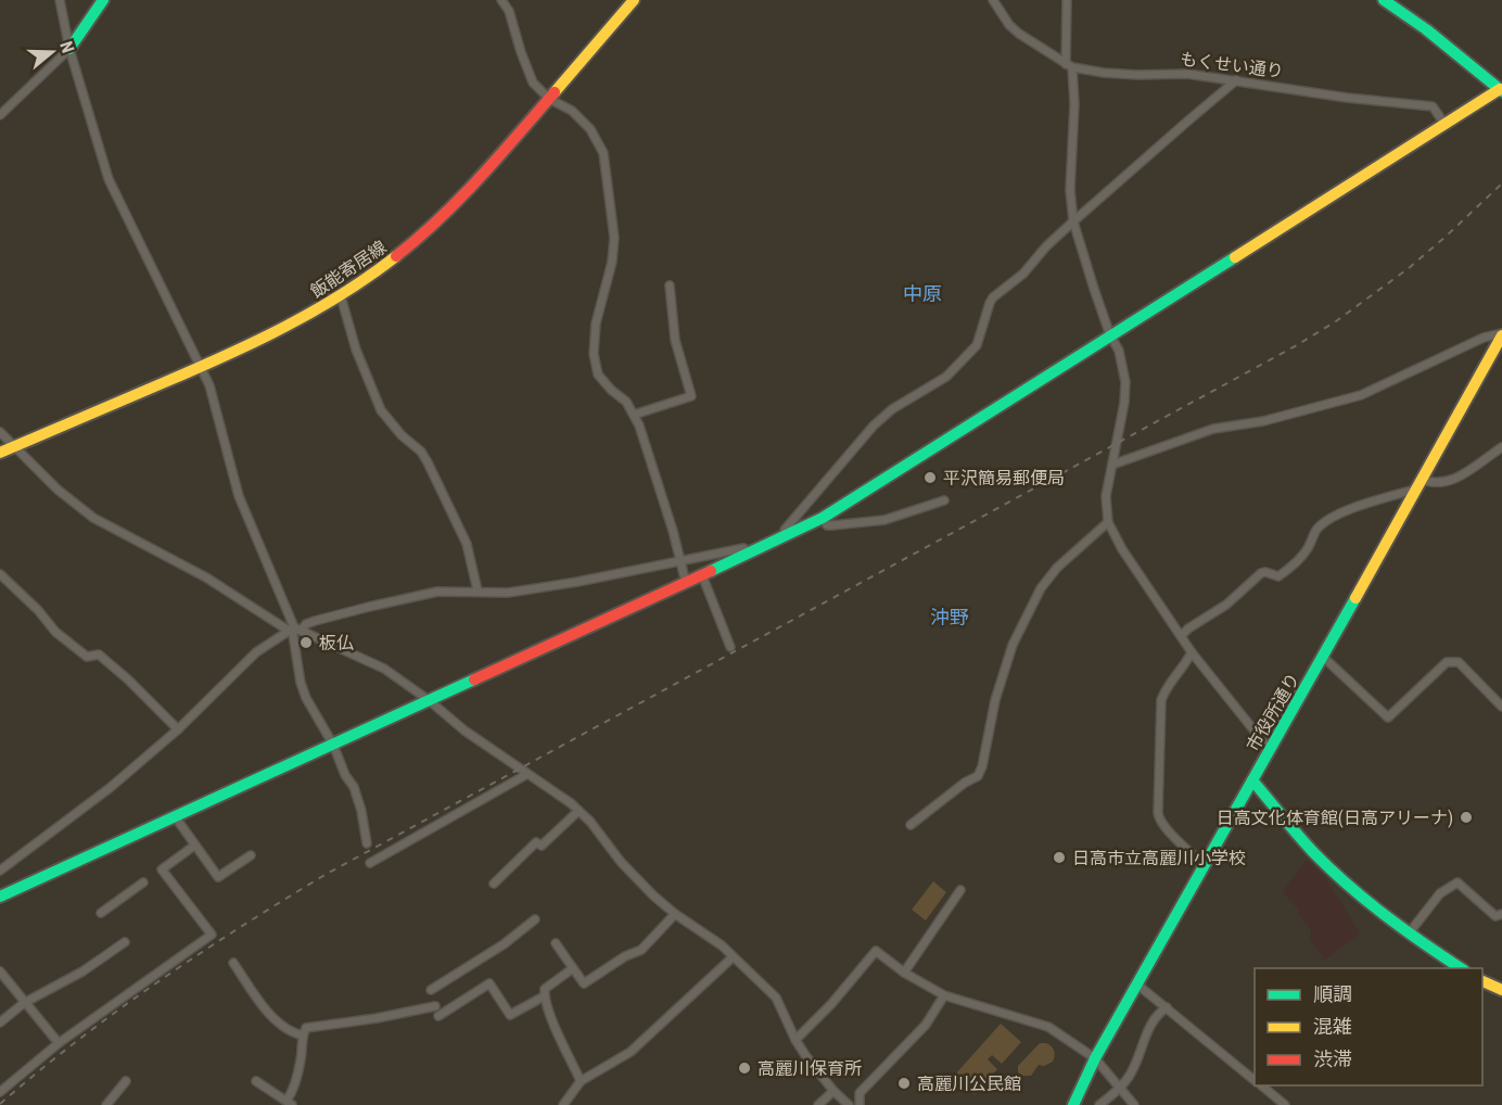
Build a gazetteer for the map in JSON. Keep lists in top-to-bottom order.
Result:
{
  "streets": {
    "street": ["もくせい通り", "飯能寄居線", "市役所通り"]
  },
  "districts": ["中原", "沖野"],
  "places": [
    "平沢簡易郵便局",
    "板仏",
    "日高文化体育館(日高アリーナ)",
    "日高市立高麗川小学校",
    "高麗川保育所",
    "高麗川公民館"
  ],
  "legend": ["順調", "混雑", "渋滞"],
  "north": "right"
}
